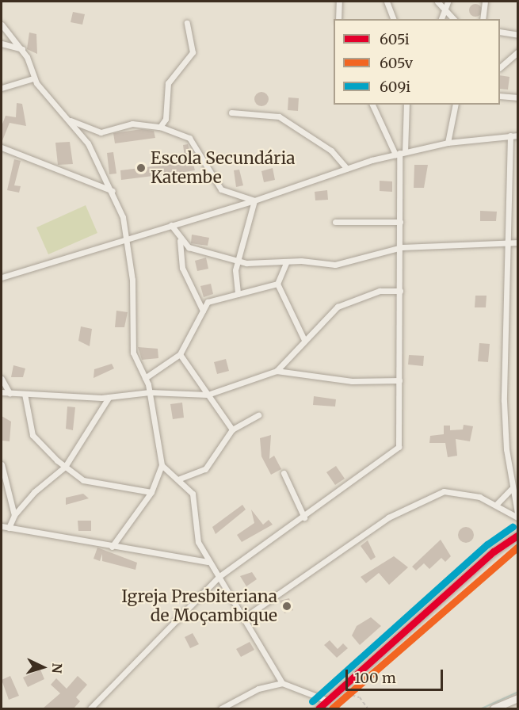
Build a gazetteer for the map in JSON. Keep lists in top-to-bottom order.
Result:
{
  "places": ["Escola Secundária Katembe", "Igreja Presbiteriana de Moçambique"],
  "lines": ["transit line 609i", "transit line 605i", "transit line 605v"],
  "legend": ["605i", "605v", "609i"],
  "scale_bar": "100 m",
  "north": "right"
}
